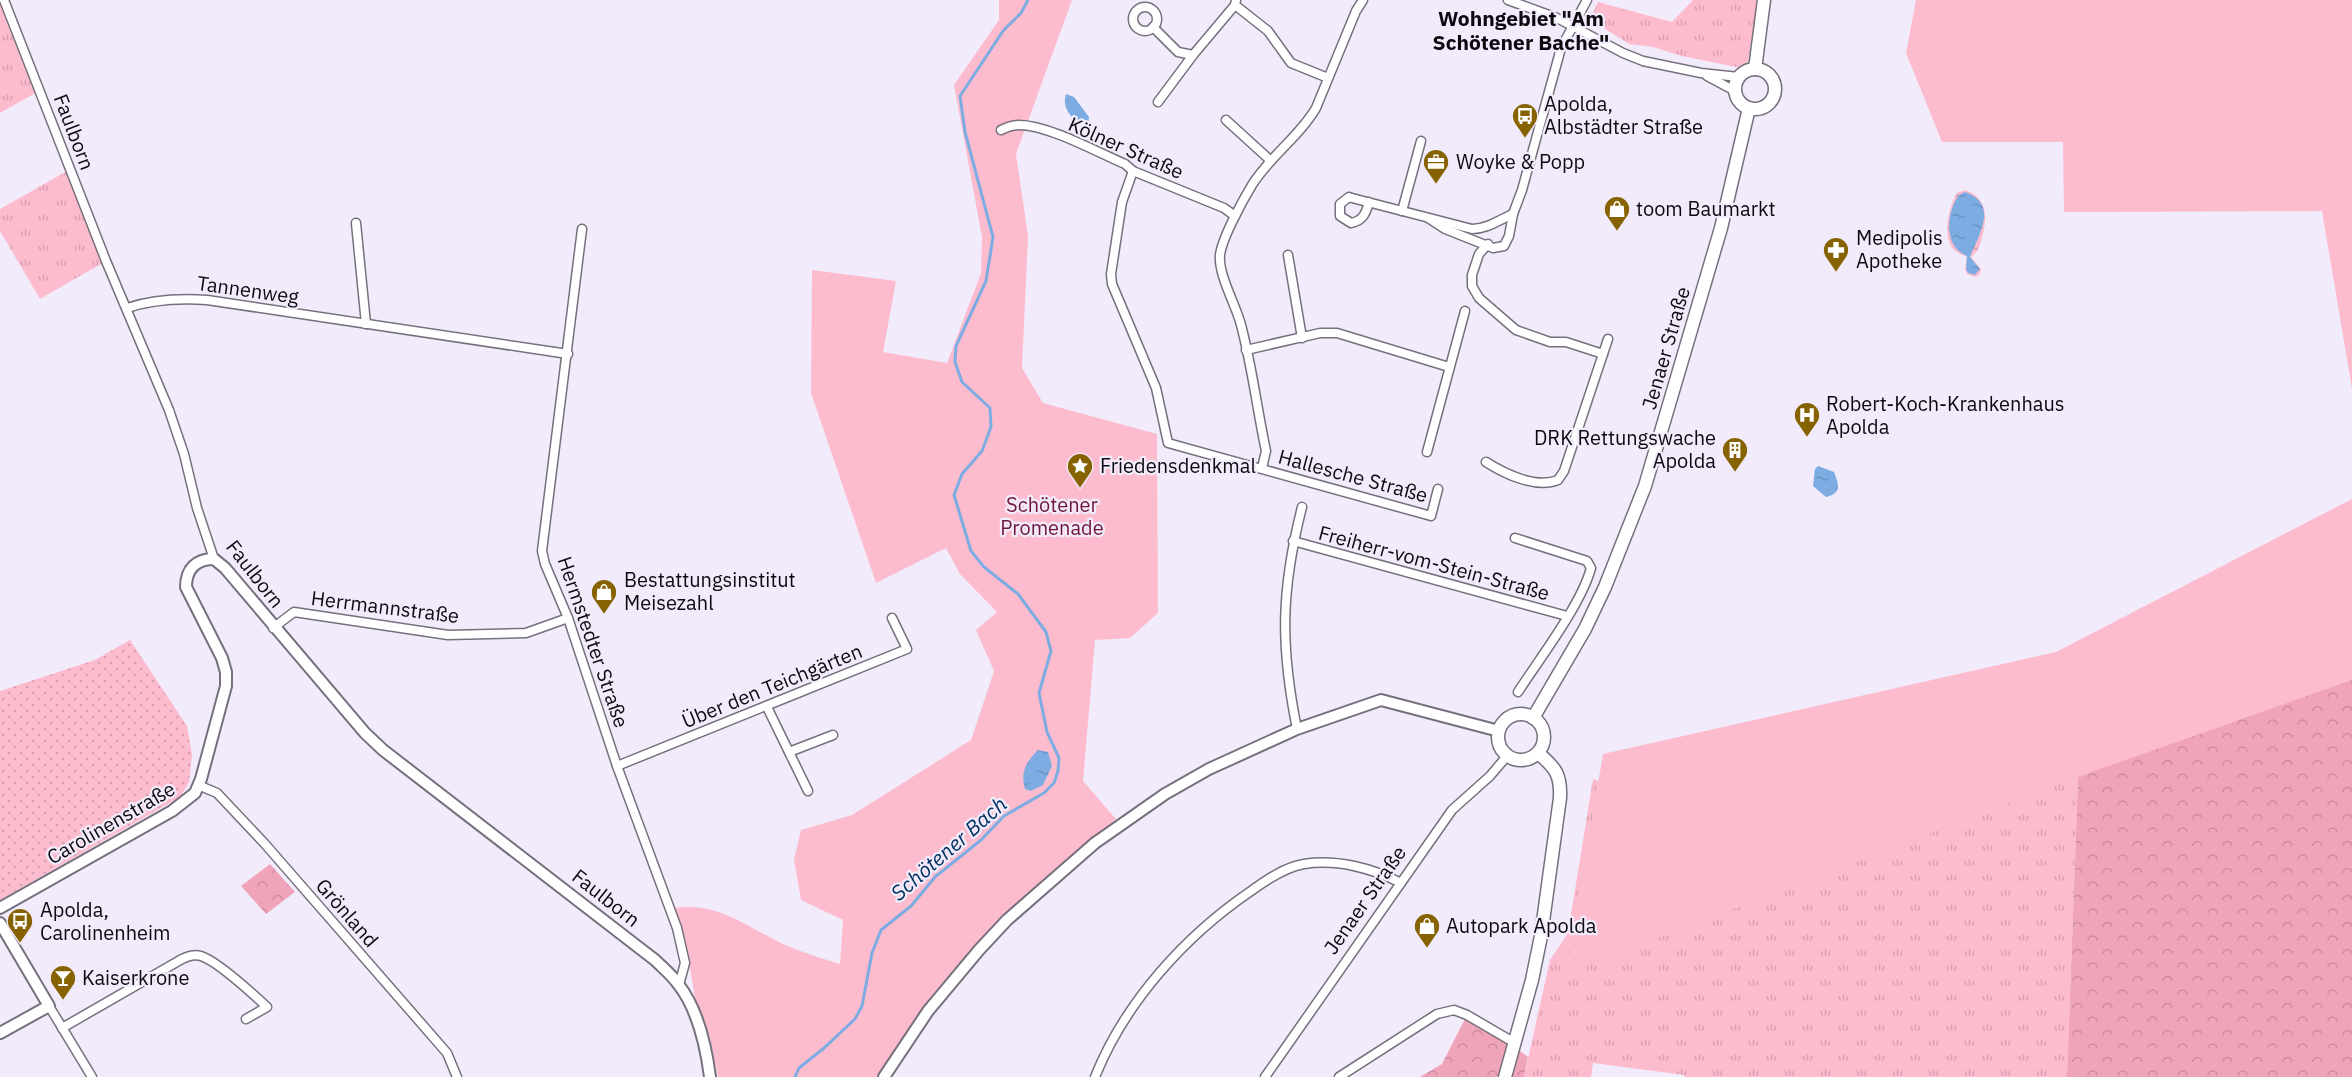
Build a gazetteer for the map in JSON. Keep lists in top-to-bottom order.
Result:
{
  "streets": {
    "main road": ["Jenaer Straße"],
    "street": [
      "Faulborn",
      "Kölner Straße",
      "Tannenweg",
      "Hallesche Straße",
      "Freiherr-vom-Stein-Straße",
      "Herrmannstraße",
      "Hermstedter Straße",
      "Über den Teichgärten",
      "Carolinenstraße",
      "Grönland"
    ]
  },
  "crossings": [
    ["Faulborn", "Tannenweg"],
    ["Faulborn", "Herrmannstraße"],
    ["Faulborn", "Hermstedter Straße"],
    ["Faulborn", "Carolinenstraße"],
    ["Kölner Straße", "Hallesche Straße"],
    ["Tannenweg", "Hermstedter Straße"],
    ["Herrmannstraße", "Hermstedter Straße"],
    ["Hermstedter Straße", "Über den Teichgärten"],
    ["Carolinenstraße", "Grönland"]
  ],
  "districts": ["Wohngebiet \"Am Schötener Bache\""],
  "water": ["Schötener Bach"],
  "parks": ["Schötener Promenade"],
  "places": {
    "bus stop": ["Apolda, Albstädter Straße", "Apolda, Carolinenheim"],
    "office": ["Woyke & Popp"],
    "shop": ["toom Baumarkt", "Bestattungsinstitut Meisezahl", "Autopark Apolda"],
    "pharmacy": ["Medipolis Apotheke"],
    "hospital": ["Robert-Koch-Krankenhaus Apolda"],
    "building": ["DRK Rettungswache Apolda"],
    "place": ["Friedensdenkmal"],
    "bar": ["Kaiserkrone"]
  }
}
